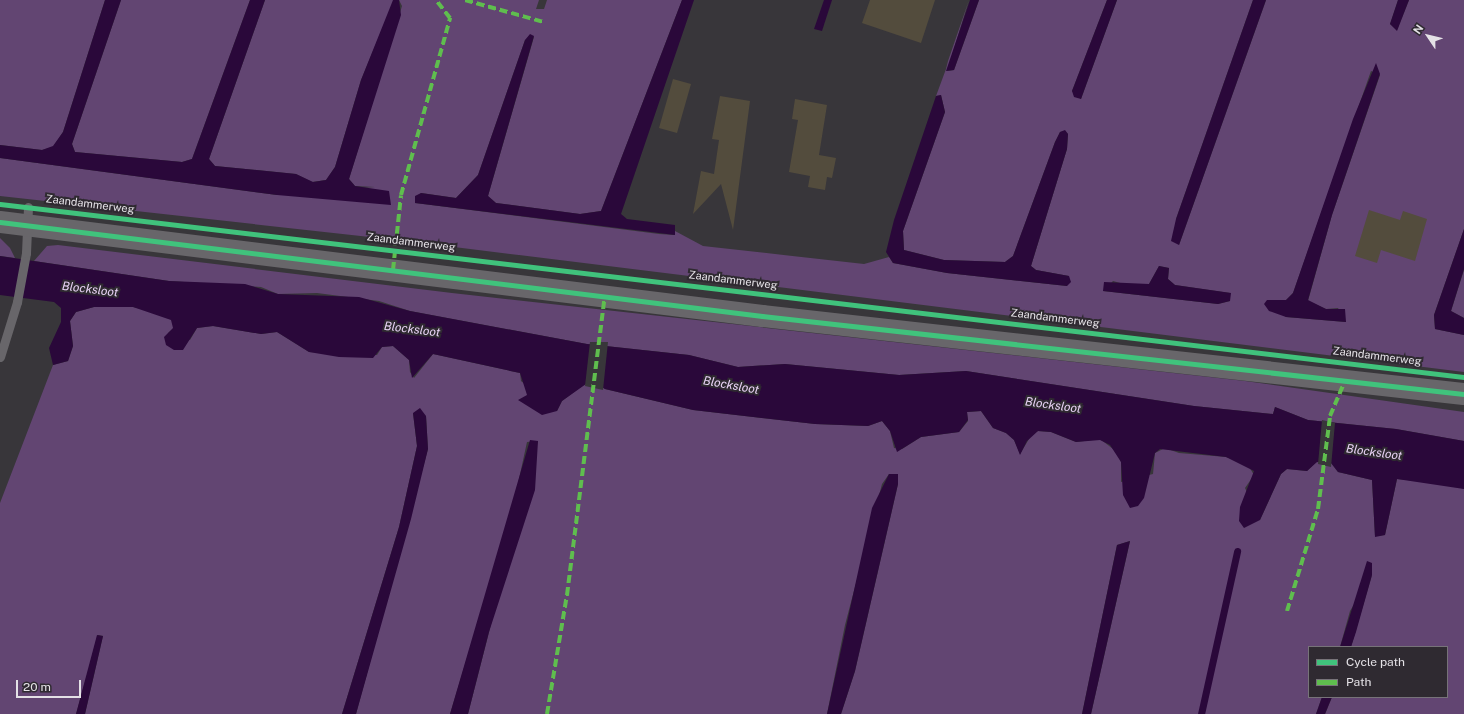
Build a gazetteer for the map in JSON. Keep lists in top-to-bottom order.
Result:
{
  "streets": {
    "cycle path": ["Zaandammerweg"]
  },
  "water": ["Blocksloot"],
  "legend": ["Cycle path", "Path"],
  "scale_bar": "20 m",
  "north": "top left"
}
